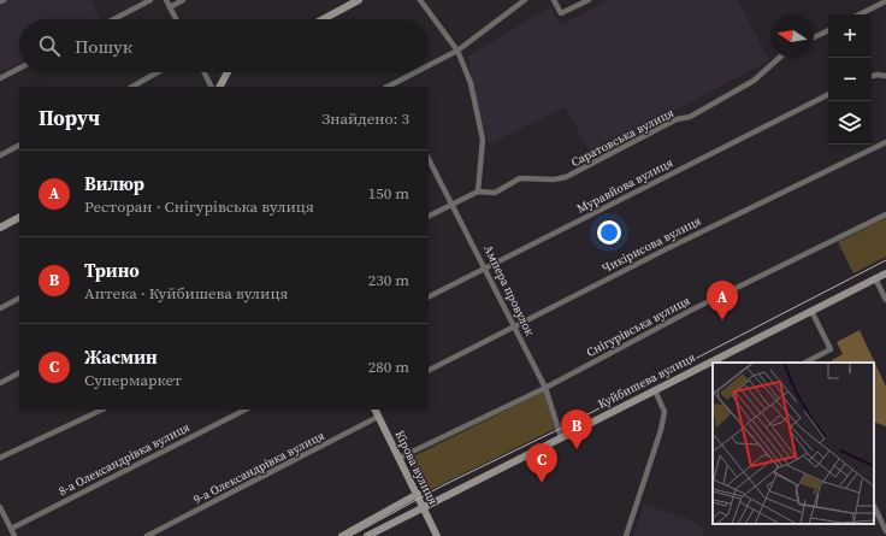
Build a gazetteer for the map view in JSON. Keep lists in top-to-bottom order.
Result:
{
  "streets": {
    "main road": ["Куйбишева вулиця", "Кірова вулиця"],
    "street": [
      "Саратовська вулиця",
      "Муравйова вулиця",
      "Чикірисова вулиця",
      "Ампера провулок",
      "Снігурівська вулиця",
      "8-а Олександрівка вулиця",
      "9-а Олександрівка вулиця"
    ]
  },
  "crossings": [
    ["Саратовська вулиця", "Ампера провулок"],
    ["Муравйова вулиця", "Ампера провулок"],
    ["Чикірисова вулиця", "Ампера провулок"],
    ["Ампера провулок", "Снігурівська вулиця"],
    ["Ампера провулок", "Куйбишева вулиця"],
    ["Снігурівська вулиця", "Кірова вулиця"],
    ["Куйбишева вулиця", "Кірова вулиця"],
    ["9-а Олександрівка вулиця", "Кірова вулиця"]
  ],
  "north": "left",
  "page": {
    "map_buttons": ["+", "−"],
    "search": "Пошук",
    "heading": ["Поруч", "Знайдено: 3"],
    "list": [
      {
        "mark": "A",
        "name": "Вилюр",
        "note": "Ресторан · Снігурівська вулиця",
        "value": "150 m"
      },
      {
        "mark": "B",
        "name": "Трино",
        "note": "Аптека · Куйбишева вулиця",
        "value": "230 m"
      },
      {
        "mark": "C",
        "name": "Жасмин",
        "note": "Супермаркет",
        "value": "280 m"
      }
    ],
    "pins": ["A", "B", "C"]
  }
}
